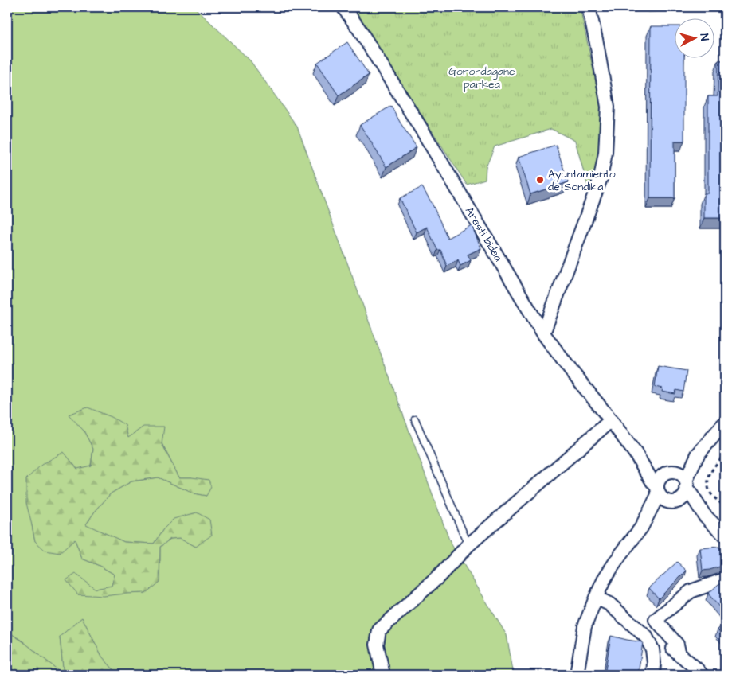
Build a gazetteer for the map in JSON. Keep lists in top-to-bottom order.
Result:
{
  "streets": {
    "street": ["Aresti bidea"]
  },
  "parks": ["Gorondagane parkea"],
  "places": ["Ayuntamiento de Sondika"],
  "north": "right"
}
